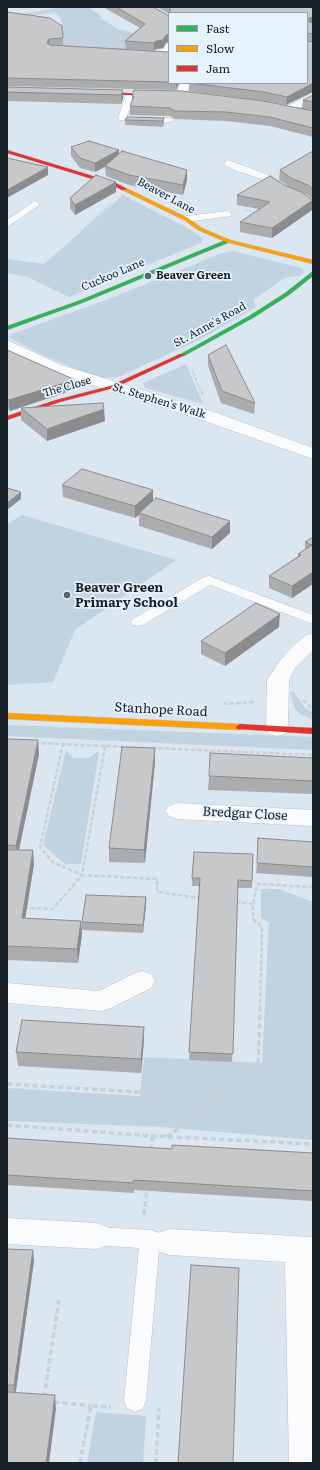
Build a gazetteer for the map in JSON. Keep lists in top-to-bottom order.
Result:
{
  "streets": {
    "street": [
      "Beaver Lane",
      "Cuckoo Lane",
      "St. Anne's Road",
      "The Close",
      "St. Stephen's Walk",
      "Stanhope Road",
      "Bredgar Close"
    ]
  },
  "crossings": [
    ["Beaver Lane", "Cuckoo Lane"],
    ["St. Anne's Road", "The Close"],
    ["St. Anne's Road", "St. Stephen's Walk"],
    ["The Close", "St. Stephen's Walk"]
  ],
  "places": ["Beaver Green", "Beaver Green Primary School"],
  "legend": ["Fast", "Slow", "Jam"]
}
